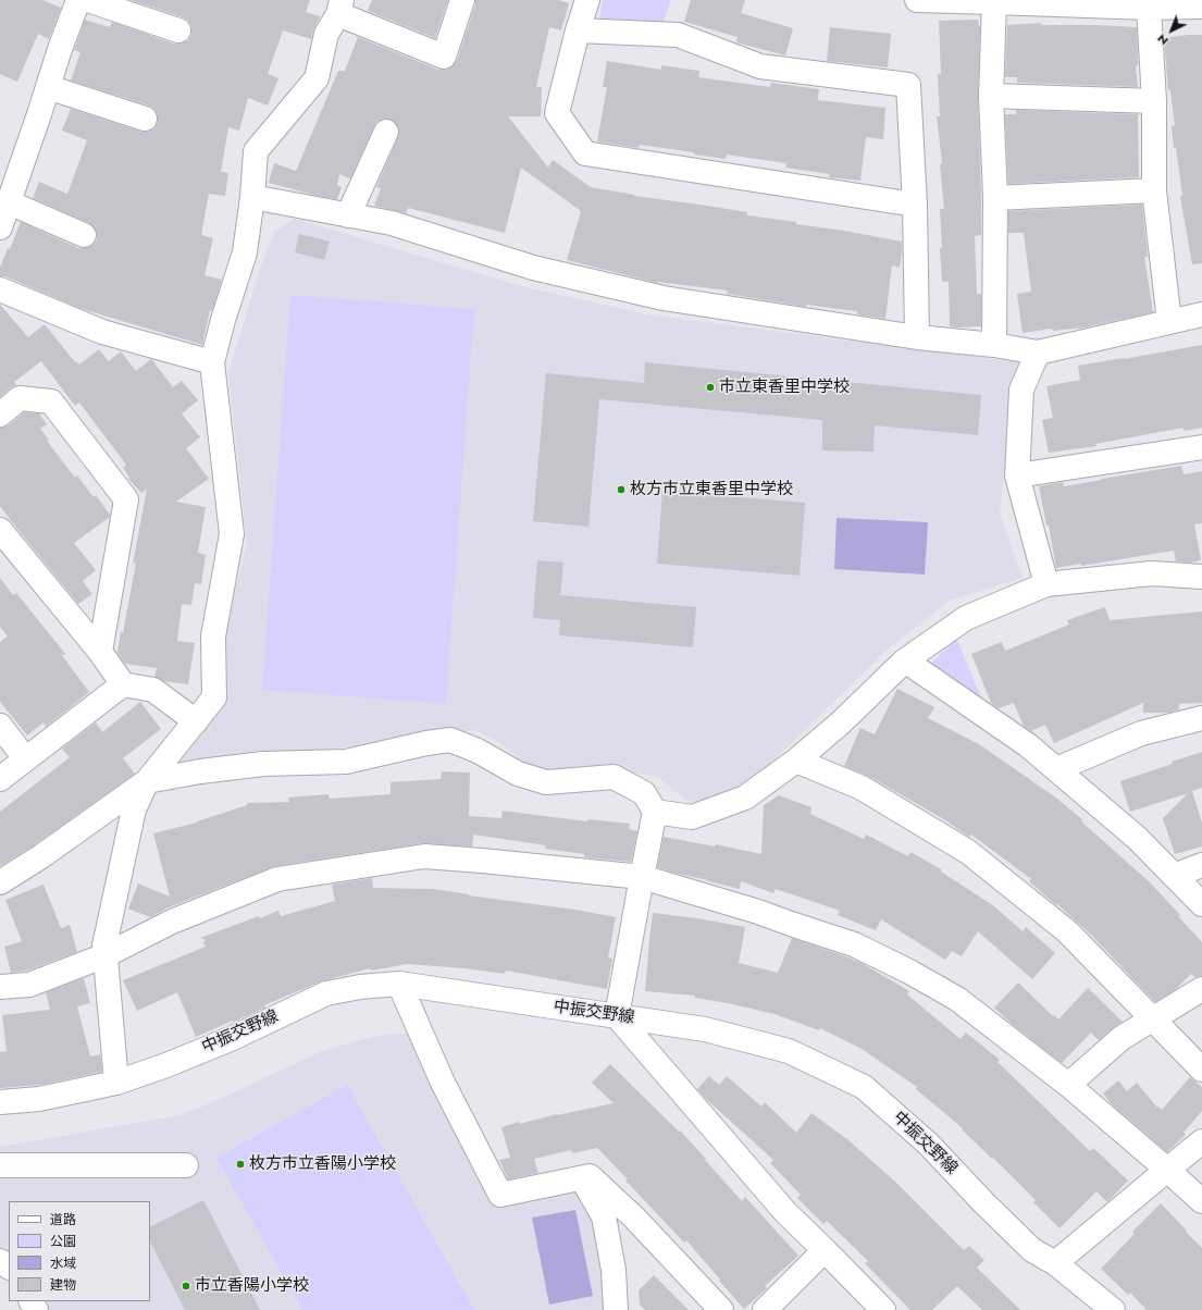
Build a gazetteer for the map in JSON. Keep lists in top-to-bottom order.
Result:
{
  "streets": {
    "street": ["中振交野線"]
  },
  "places": [
    "市立東香里中学校",
    "枚方市立東香里中学校",
    "枚方市立香陽小学校",
    "市立香陽小学校"
  ],
  "legend": [
    "道路",
    "公園",
    "水域",
    "建物"
  ],
  "north": "bottom left"
}
